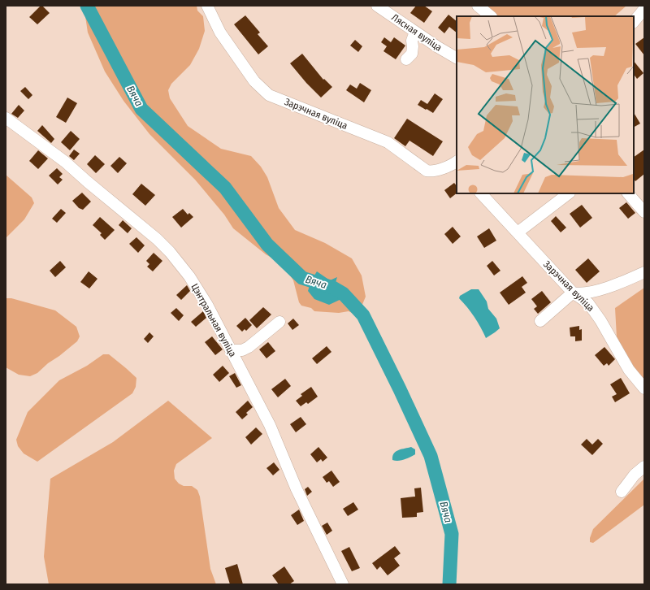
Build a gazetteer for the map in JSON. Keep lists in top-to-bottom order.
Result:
{
  "streets": {
    "street": ["Лясная вуліца", "Зарэчная вуліца", "Цэнтральная вуліца"]
  },
  "water": ["Вяча"]
}
